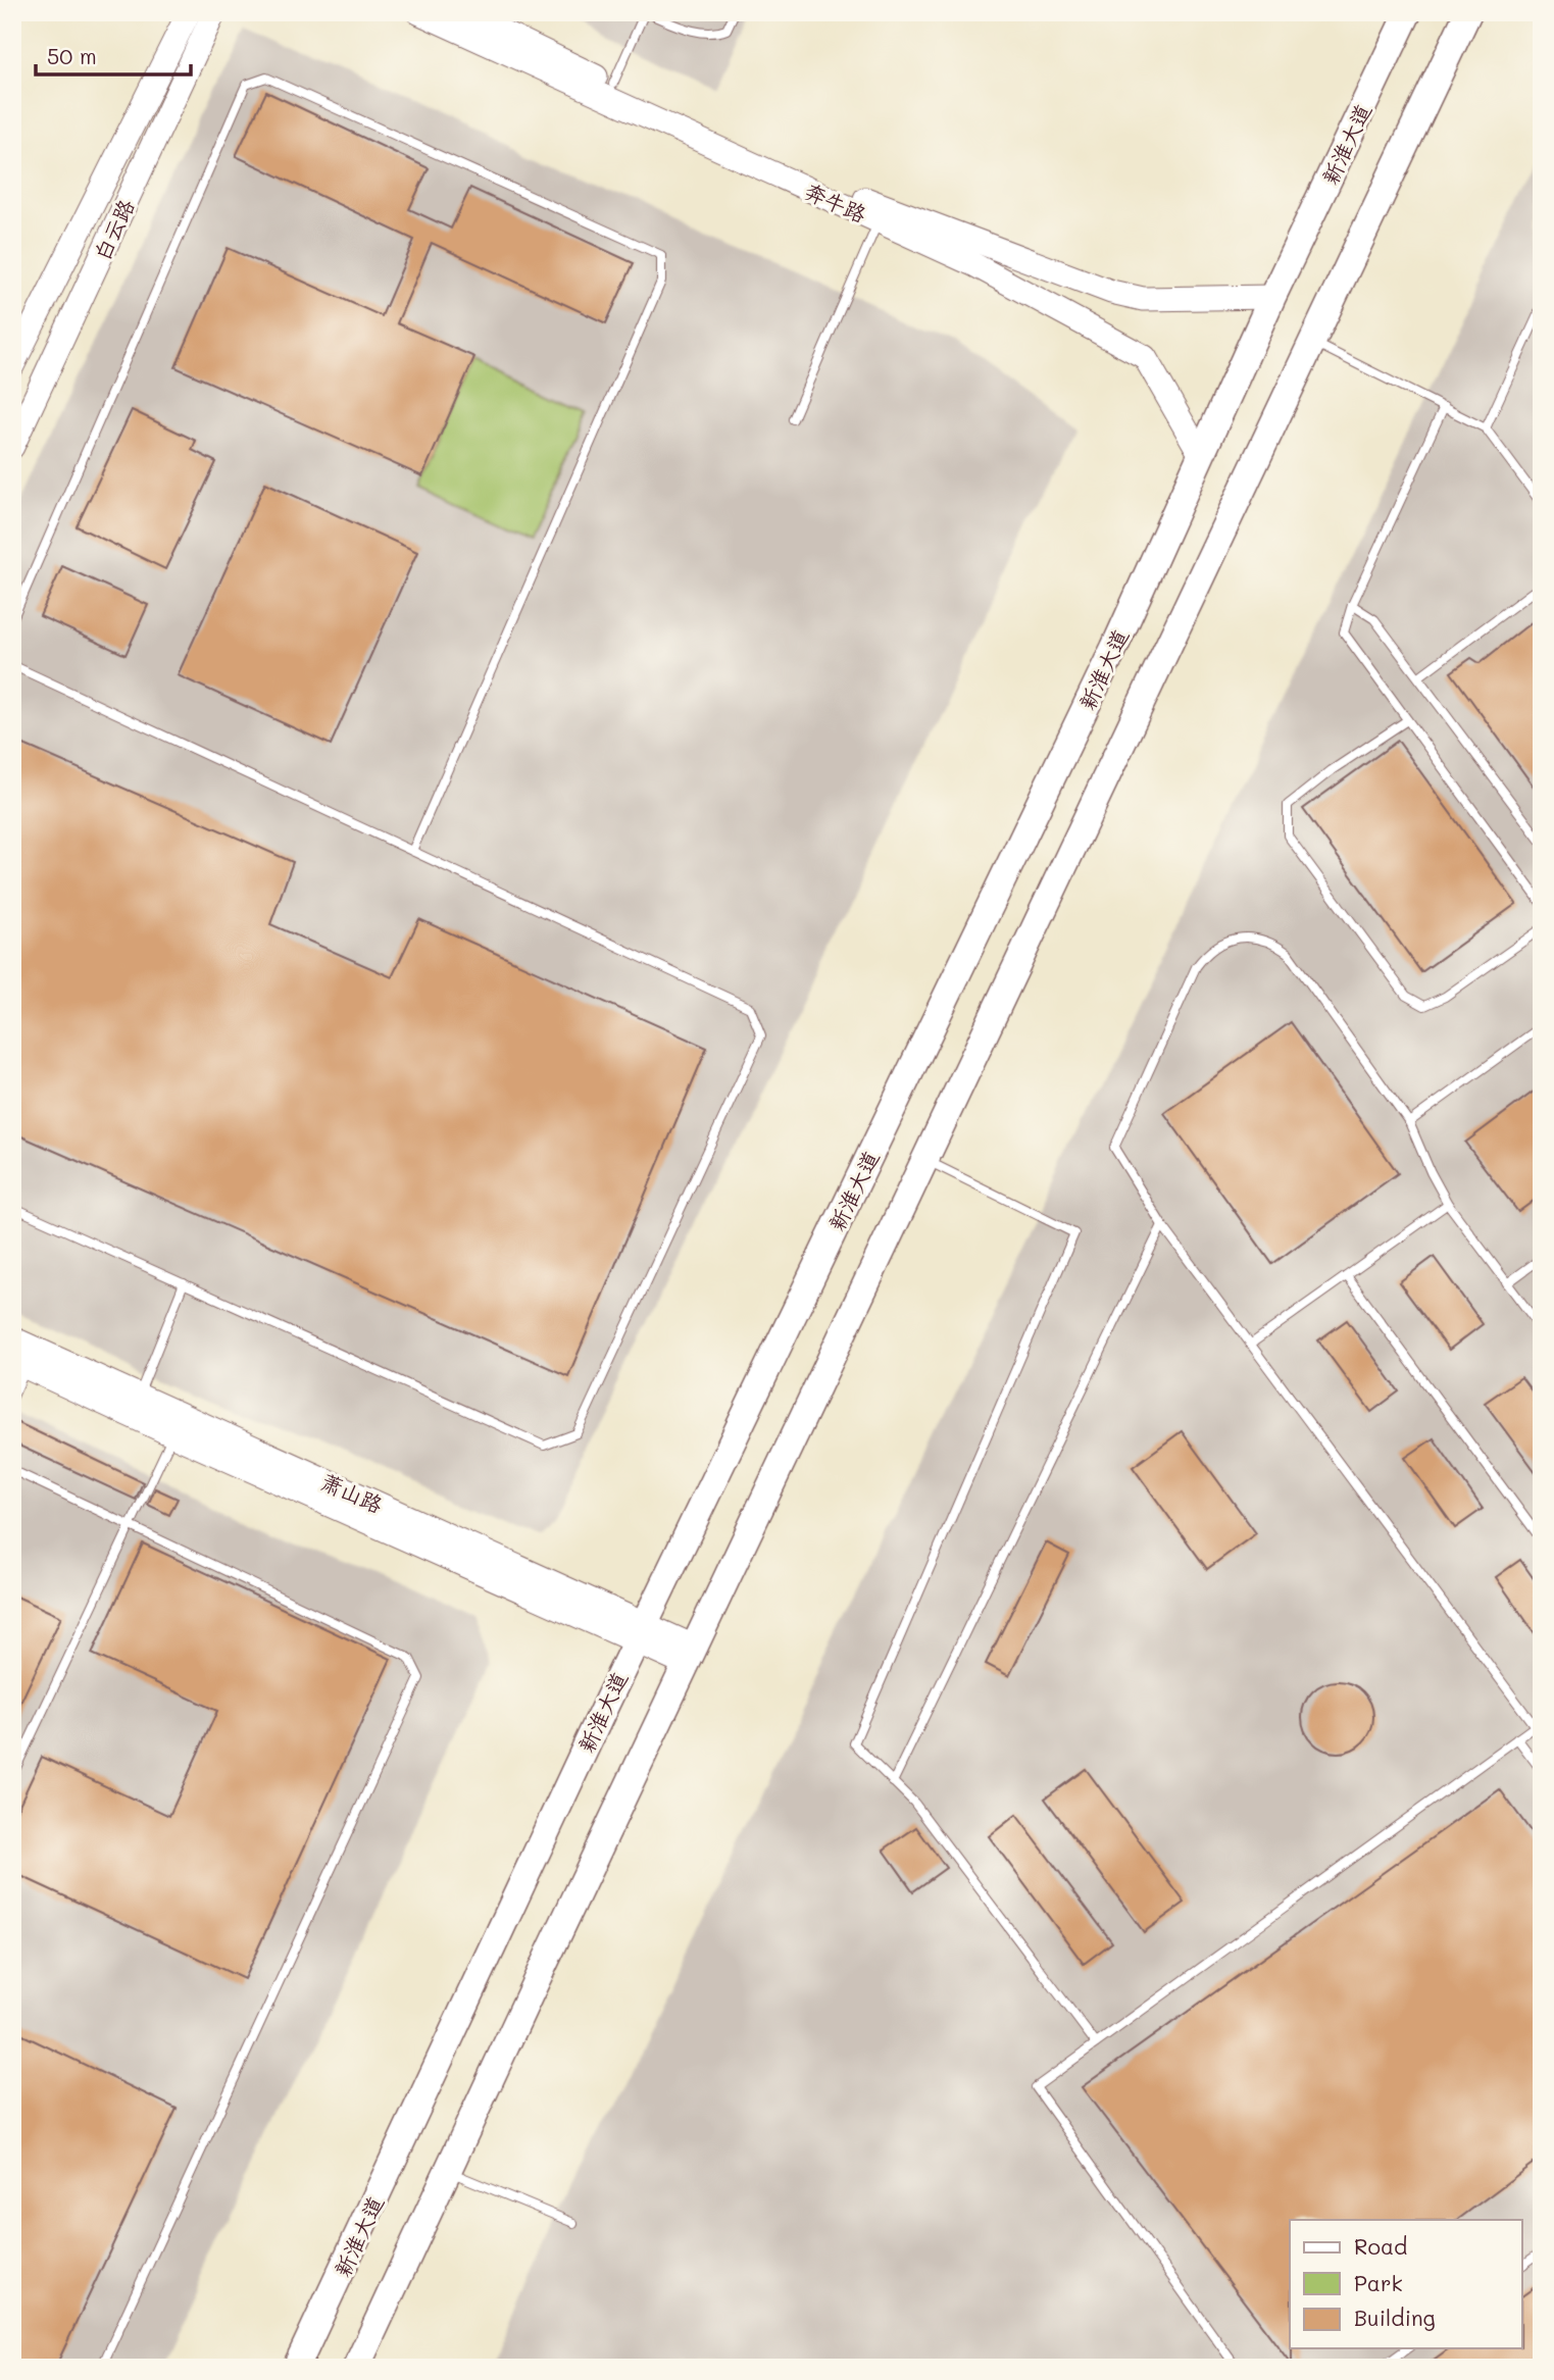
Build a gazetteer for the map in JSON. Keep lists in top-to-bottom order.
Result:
{
  "streets": {
    "main road": ["新淮大道"],
    "street": ["奔牛路", "白云路", "萧山路"]
  },
  "crossings": [
    ["新淮大道", "奔牛路"],
    ["新淮大道", "萧山路"]
  ],
  "legend": ["Road", "Park", "Building"],
  "scale_bar": "50 m"
}
